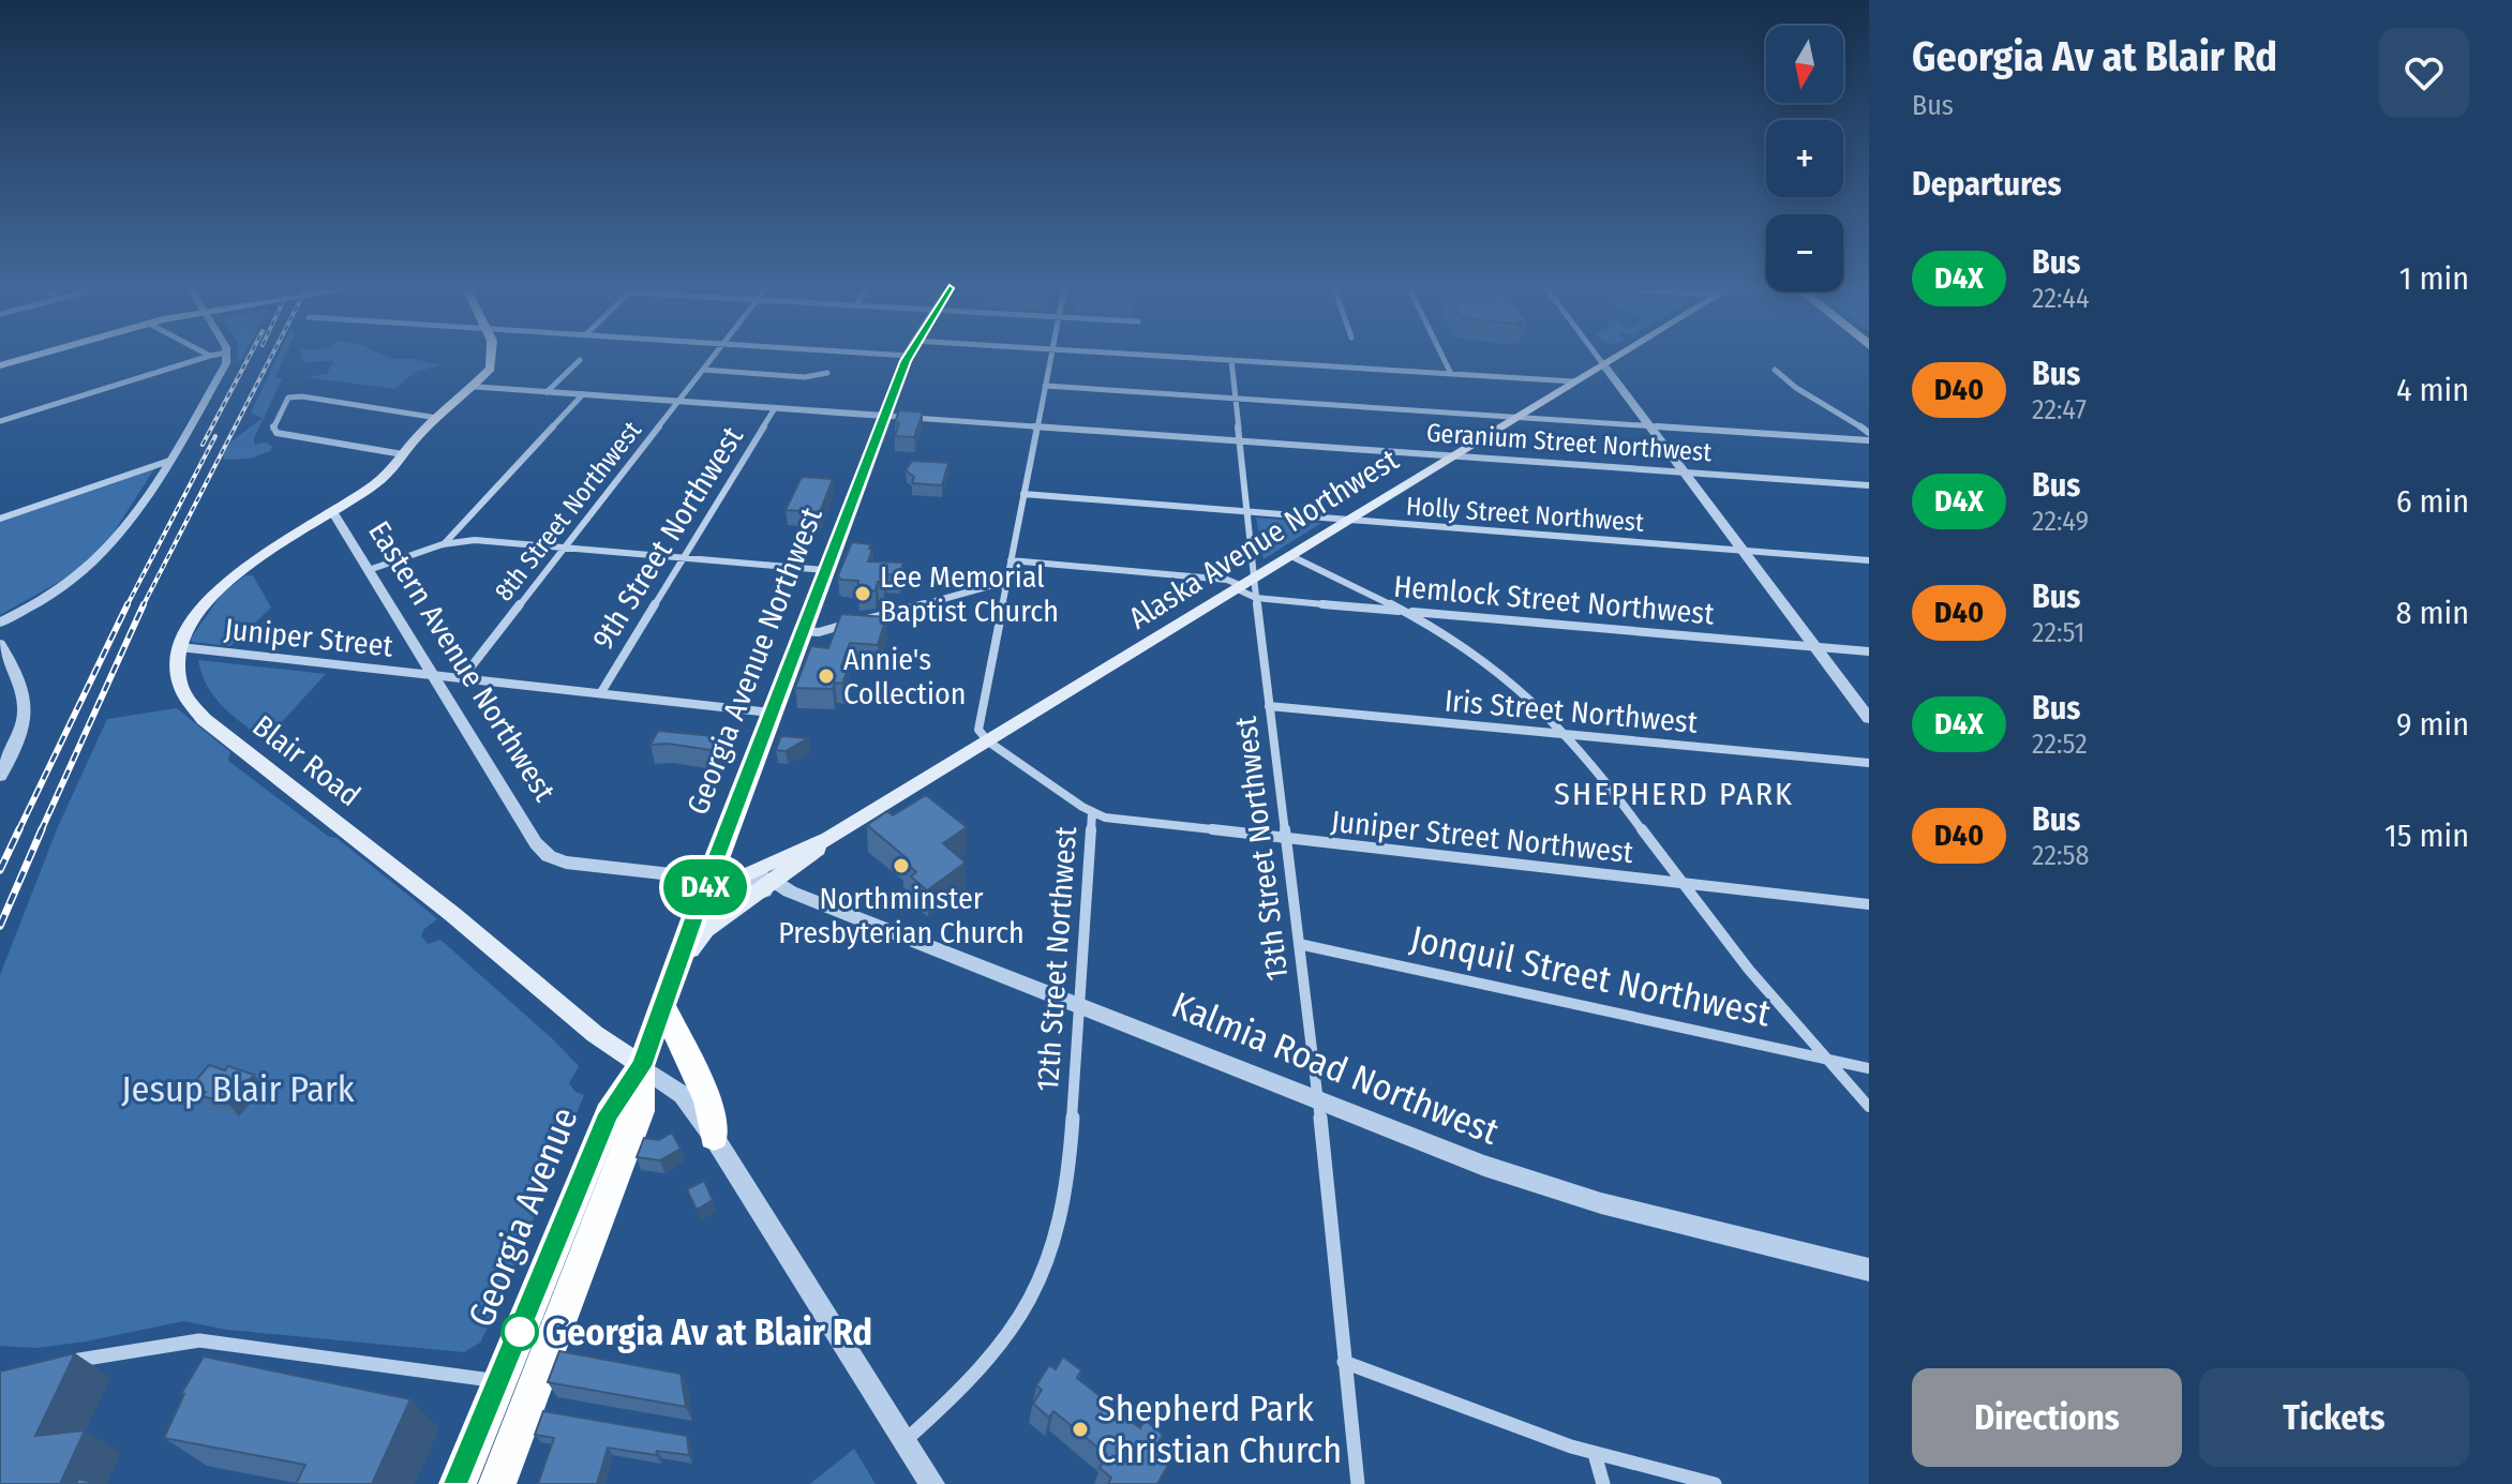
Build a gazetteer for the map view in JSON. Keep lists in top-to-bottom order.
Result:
{
  "streets": {
    "highway": ["Georgia Avenue Northwest"],
    "main road": ["Alaska Avenue Northwest", "Blair Road", "Kalmia Road Northwest"],
    "street": [
      "Geranium Street Northwest",
      "8th Street Northwest",
      "Holly Street Northwest",
      "9th Street Northwest",
      "Hemlock Street Northwest",
      "Juniper Street",
      "Eastern Avenue Northwest",
      "Iris Street Northwest",
      "Juniper Street Northwest",
      "13th Street Northwest",
      "12th Street Northwest",
      "Jonquil Street Northwest"
    ]
  },
  "crossings": [
    ["Geranium Street Northwest", "8th Street Northwest"],
    ["Geranium Street Northwest", "9th Street Northwest"],
    ["Geranium Street Northwest", "Alaska Avenue Northwest"],
    ["Geranium Street Northwest", "Georgia Avenue Northwest"],
    ["Geranium Street Northwest", "13th Street Northwest"],
    ["Holly Street Northwest", "Alaska Avenue Northwest"],
    ["Holly Street Northwest", "13th Street Northwest"],
    ["Alaska Avenue Northwest", "Hemlock Street Northwest"],
    ["Alaska Avenue Northwest", "Georgia Avenue Northwest"],
    ["Alaska Avenue Northwest", "13th Street Northwest"],
    ["Alaska Avenue Northwest", "12th Street Northwest"],
    ["Alaska Avenue Northwest", "Kalmia Road Northwest"],
    ["Hemlock Street Northwest", "13th Street Northwest"],
    ["Juniper Street", "Eastern Avenue Northwest"],
    ["Juniper Street", "Blair Road"],
    ["Eastern Avenue Northwest", "Kalmia Road Northwest"],
    ["Georgia Avenue Northwest", "Blair Road"],
    ["Georgia Avenue Northwest", "Kalmia Road Northwest"],
    ["Iris Street Northwest", "13th Street Northwest"],
    ["Juniper Street Northwest", "13th Street Northwest"],
    ["Juniper Street Northwest", "12th Street Northwest"],
    ["13th Street Northwest", "Jonquil Street Northwest"],
    ["13th Street Northwest", "Kalmia Road Northwest"],
    ["12th Street Northwest", "Kalmia Road Northwest"]
  ],
  "districts": ["SHEPHERD PARK"],
  "parks": ["Jesup Blair Park"],
  "places": [
    "Lee Memorial Baptist Church",
    "Annie's Collection",
    "Northminster Presbyterian Church",
    "Georgia Av at Blair Rd",
    "Shepherd Park Christian Church"
  ],
  "lines": ["bus line D4X"],
  "north": "bottom",
  "page": {
    "on_map": "D4X",
    "heading": [
      ["Georgia Av at Blair Rd", "Bus"],
      "Departures"
    ],
    "map_buttons": ["+", "−"],
    "list": [
      {
        "mark": "D4X",
        "name": "Bus",
        "note": "22:44",
        "value": "1 min"
      },
      {
        "mark": "D40",
        "name": "Bus",
        "note": "22:47",
        "value": "4 min"
      },
      {
        "mark": "D4X",
        "name": "Bus",
        "note": "22:49",
        "value": "6 min"
      },
      {
        "mark": "D40",
        "name": "Bus",
        "note": "22:51",
        "value": "8 min"
      },
      {
        "mark": "D4X",
        "name": "Bus",
        "note": "22:52",
        "value": "9 min"
      },
      {
        "mark": "D40",
        "name": "Bus",
        "note": "22:58",
        "value": "15 min"
      }
    ],
    "buttons": ["Directions", "Tickets"]
  }
}
